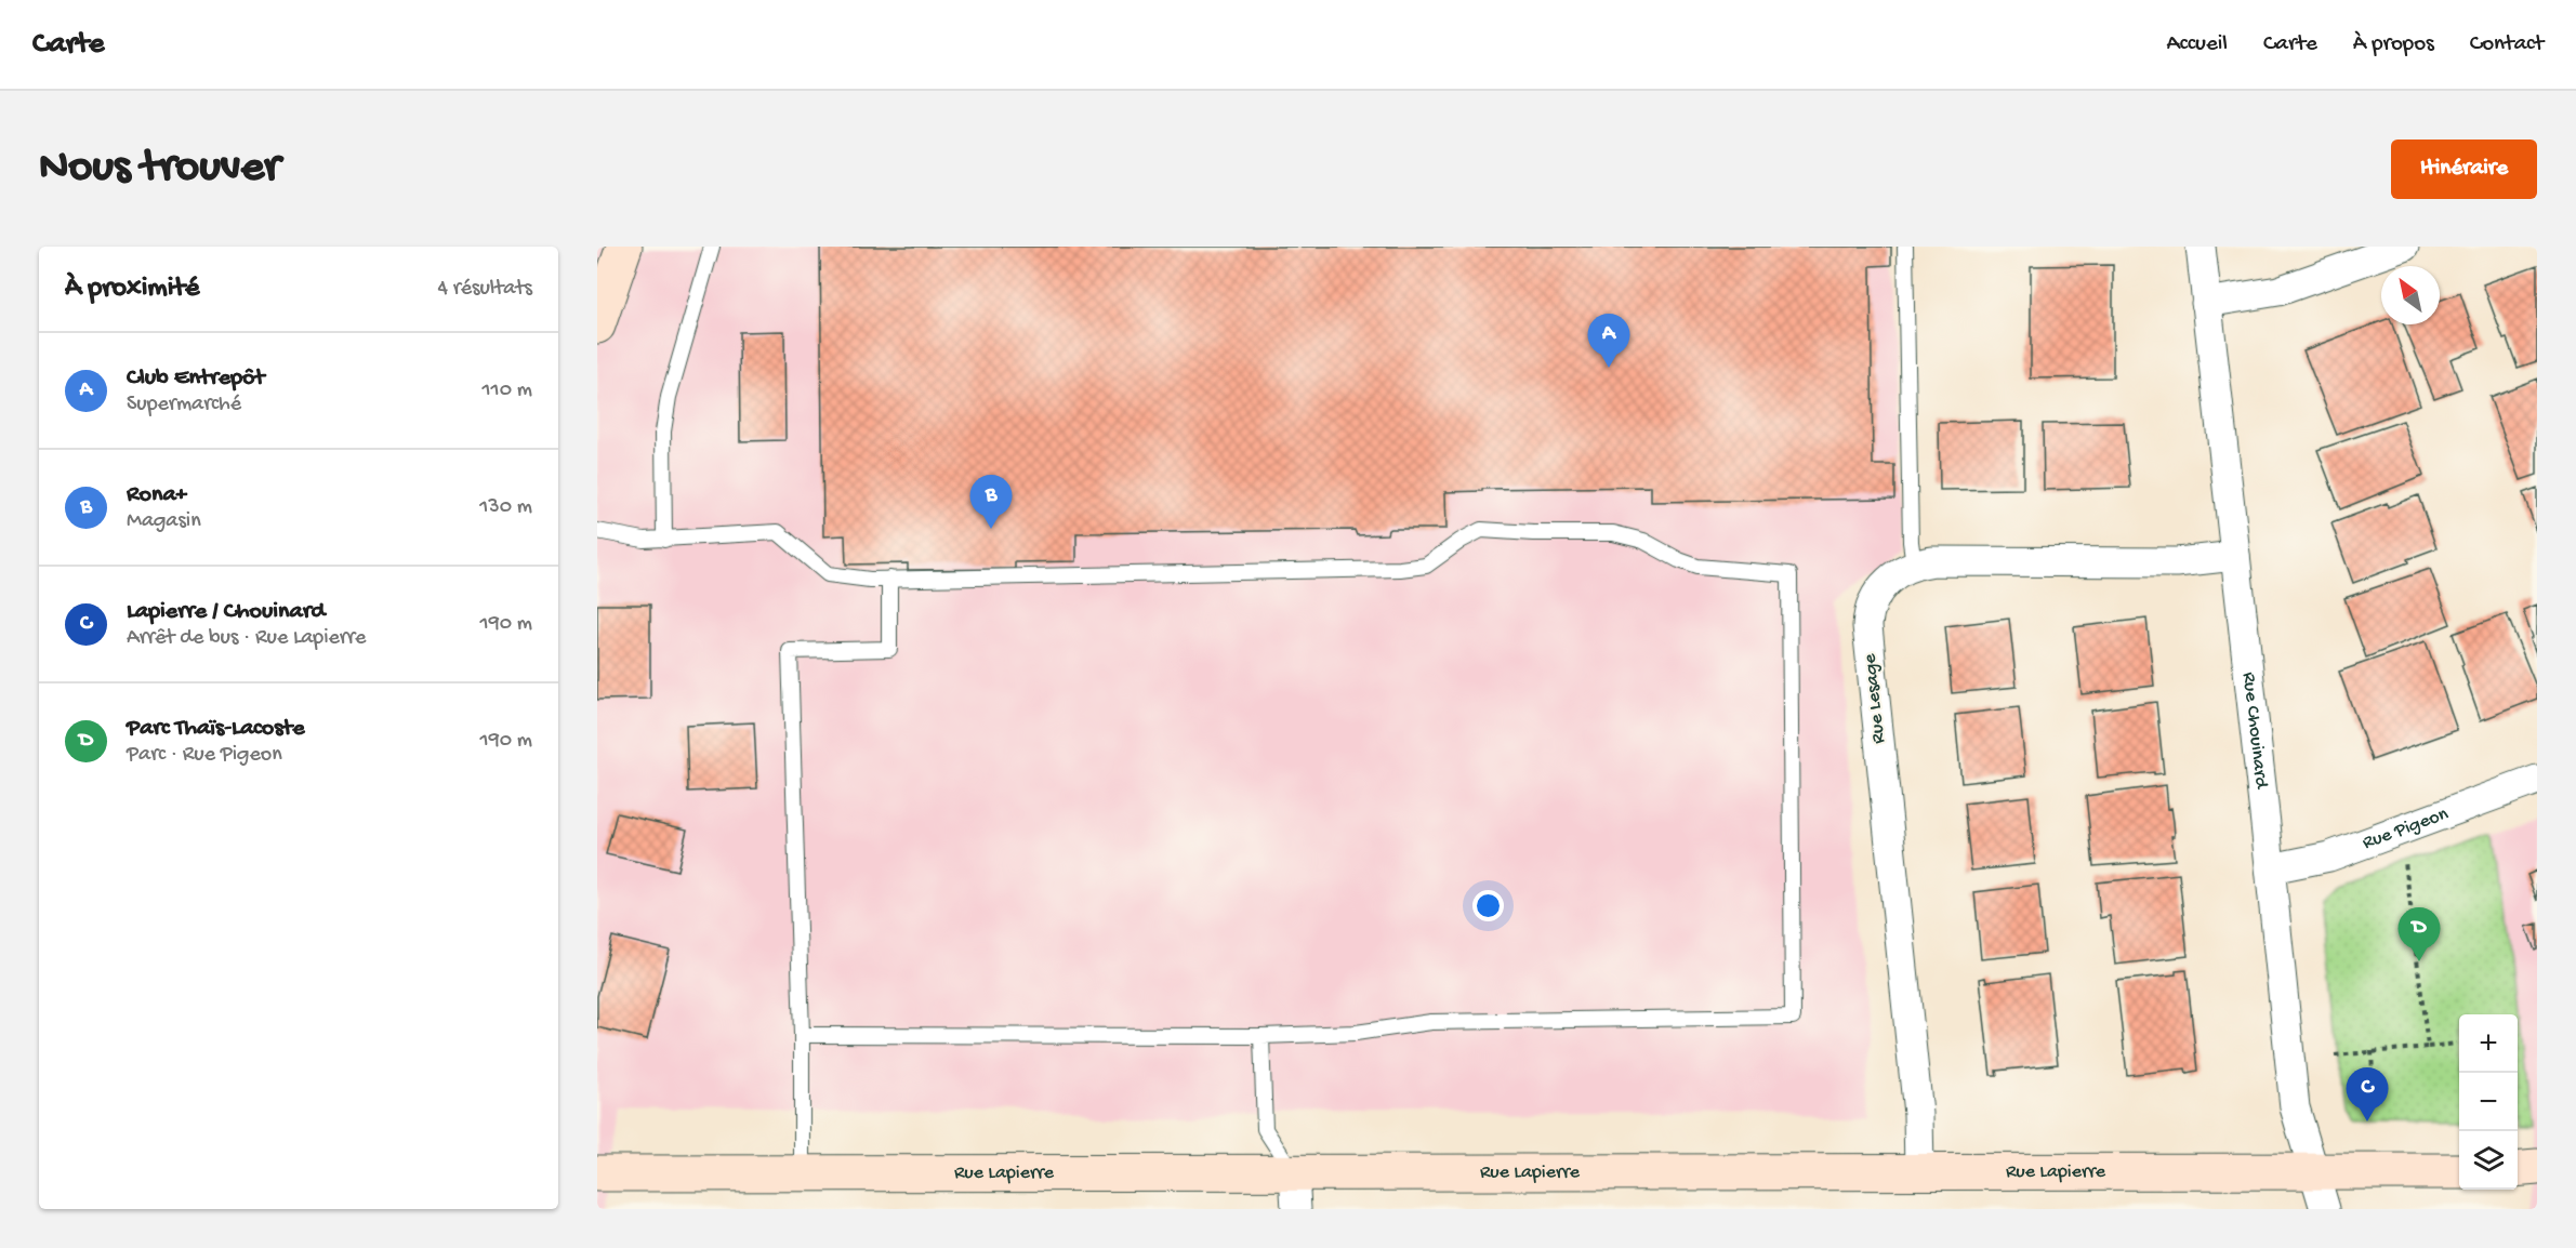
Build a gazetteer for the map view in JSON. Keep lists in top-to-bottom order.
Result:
{
  "streets": {
    "street": [
      "Rue Lesage",
      "Rue Chouinard",
      "Rue Pigeon",
      "Rue Lapierre"
    ]
  },
  "crossings": [
    ["Rue Lesage", "Rue Chouinard"],
    ["Rue Lesage", "Rue Lapierre"],
    ["Rue Chouinard", "Rue Pigeon"],
    ["Rue Chouinard", "Rue Lapierre"]
  ],
  "north": "top left",
  "page": {
    "header": "Carte",
    "nav": [
      "Accueil",
      "Carte",
      "À propos",
      "Contact"
    ],
    "buttons": "Itinéraire",
    "title": "Nous trouver",
    "heading": ["À proximité", "4 résultats"],
    "pins": [
      "A",
      "B",
      "D",
      "C"
    ],
    "list": [
      {
        "mark": "A",
        "name": "Club Entrepôt",
        "note": "Supermarché",
        "value": "110 m"
      },
      {
        "mark": "B",
        "name": "Rona+",
        "note": "Magasin",
        "value": "130 m"
      },
      {
        "mark": "C",
        "name": "Lapierre / Chouinard",
        "note": "Arrêt de bus · Rue Lapierre",
        "value": "190 m"
      },
      {
        "mark": "D",
        "name": "Parc Thaïs-Lacoste",
        "note": "Parc · Rue Pigeon",
        "value": "190 m"
      }
    ],
    "map_buttons": ["+", "−"]
  }
}
